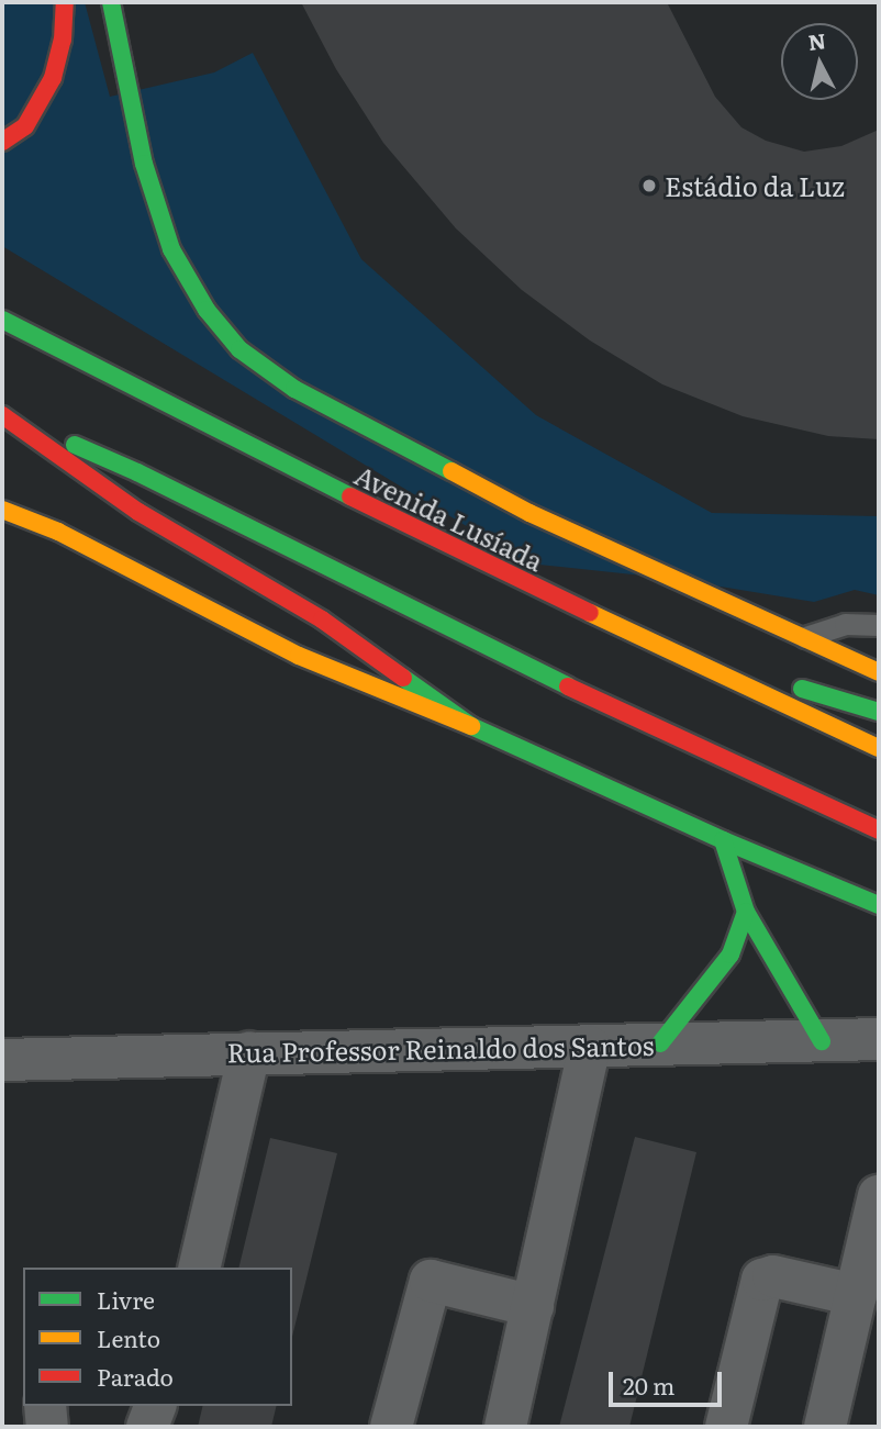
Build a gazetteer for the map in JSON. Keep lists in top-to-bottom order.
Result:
{
  "streets": {
    "main road": ["Avenida Lusíada"],
    "street": ["Rua Professor Reinaldo dos Santos"]
  },
  "places": ["Estádio da Luz"],
  "legend": ["Livre", "Lento", "Parado"],
  "scale_bar": "20 m",
  "north": "top"
}
